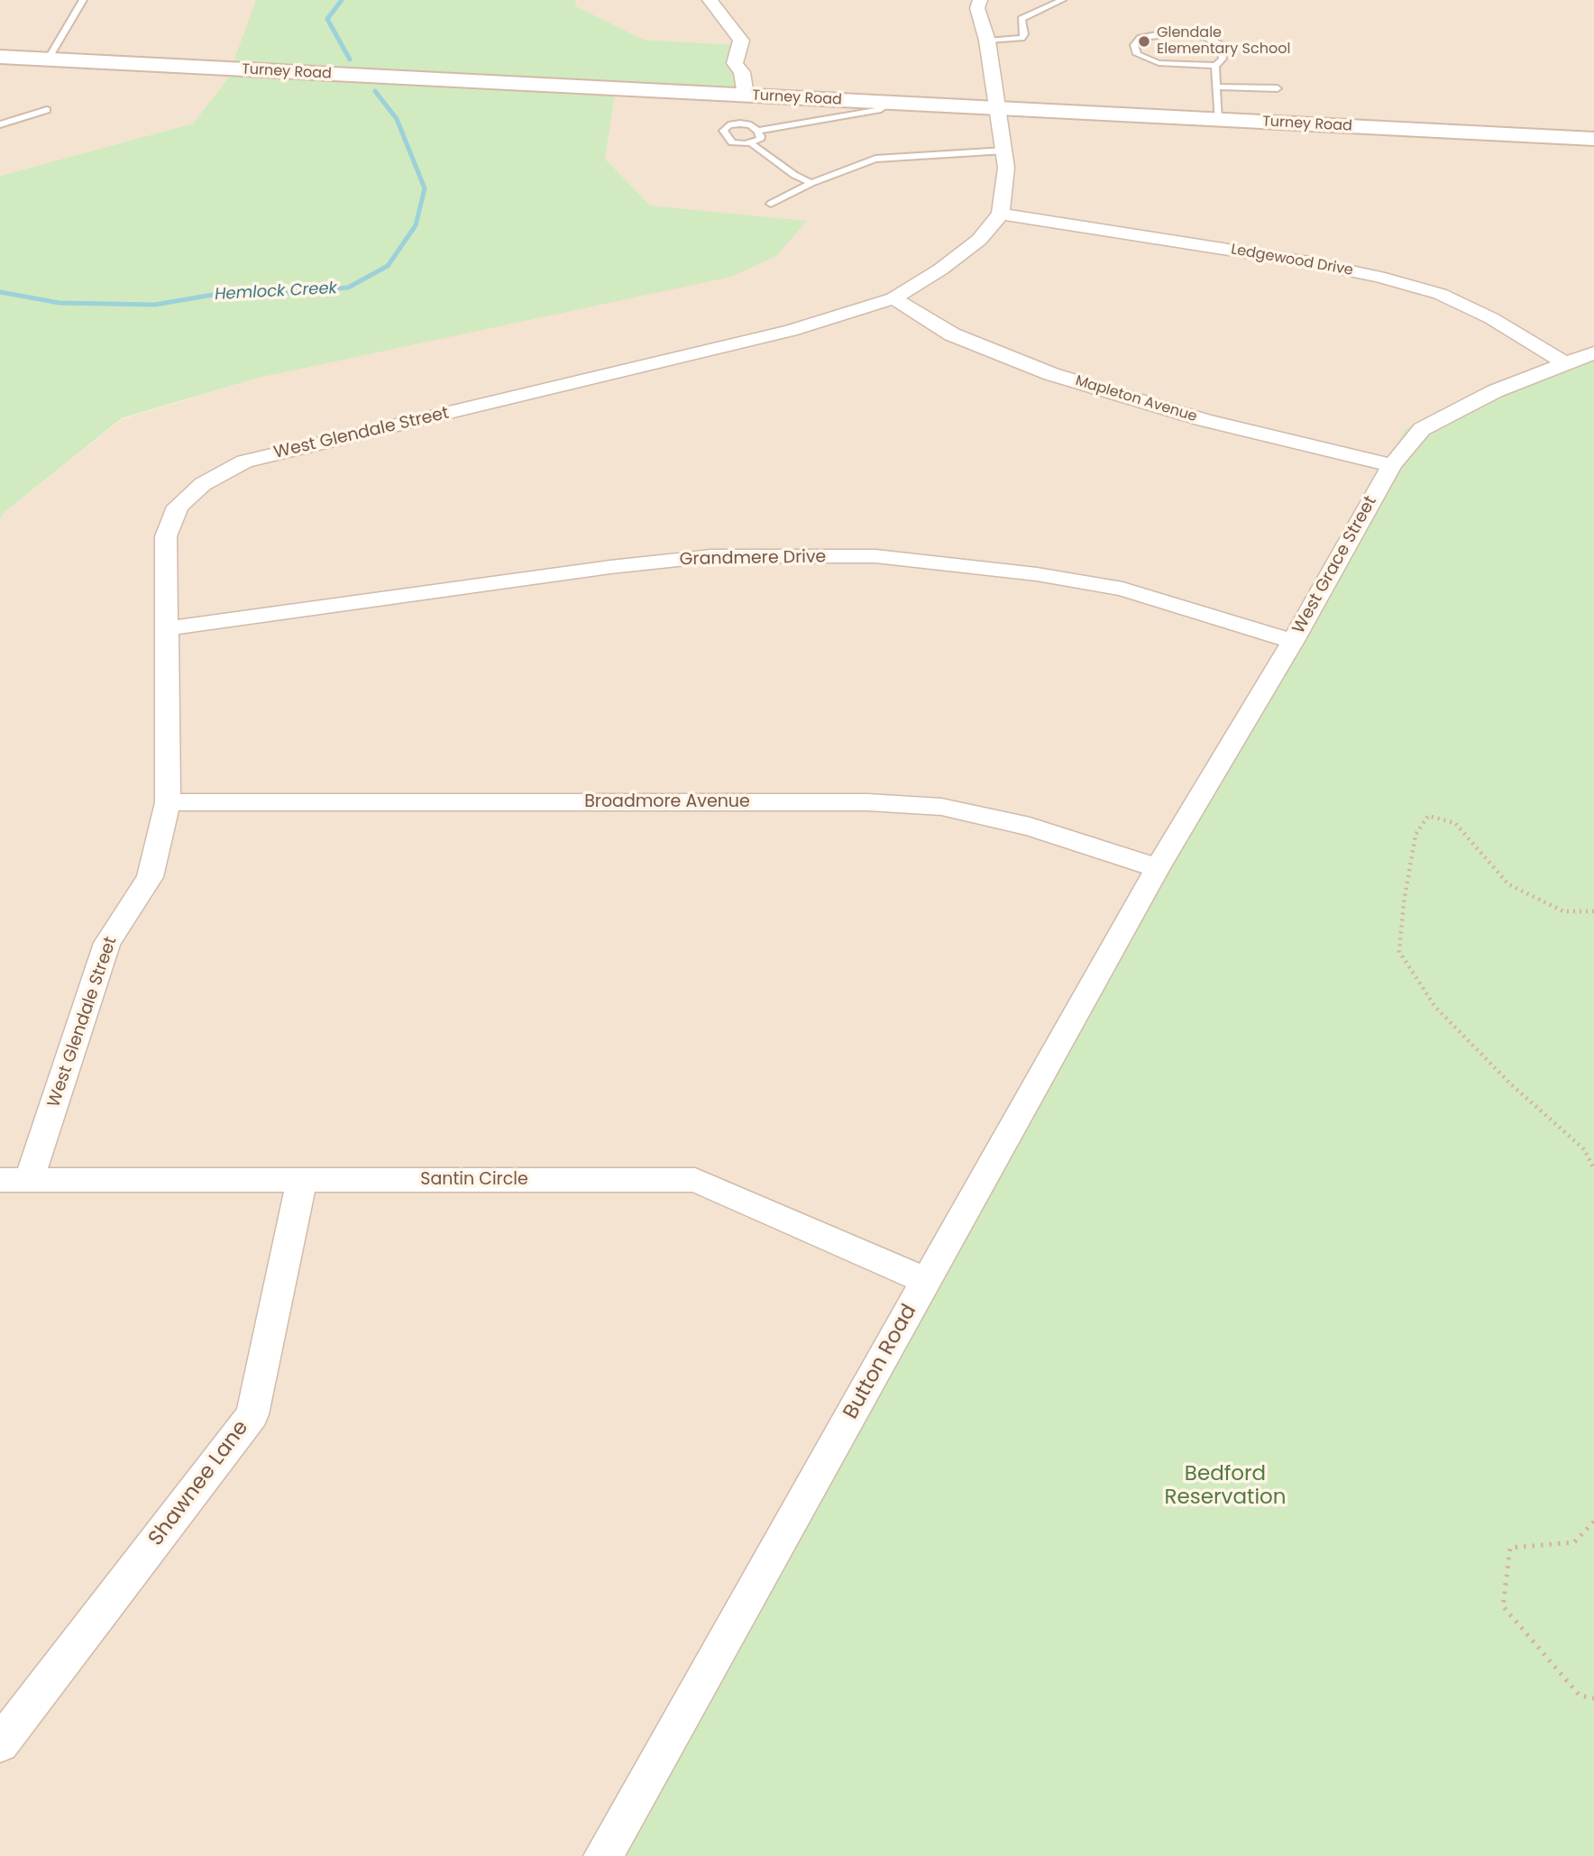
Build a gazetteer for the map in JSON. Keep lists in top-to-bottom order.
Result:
{
  "streets": {
    "street": [
      "Turney Road",
      "Ledgewood Drive",
      "Mapleton Avenue",
      "West Glendale Street",
      "Grandmere Drive",
      "West Grace Street",
      "Broadmore Avenue",
      "Santin Circle",
      "Button Road",
      "Shawnee Lane"
    ]
  },
  "crossings": [
    ["Ledgewood Drive", "West Glendale Street"],
    ["Ledgewood Drive", "West Grace Street"],
    ["Mapleton Avenue", "West Glendale Street"],
    ["Mapleton Avenue", "West Grace Street"],
    ["West Glendale Street", "Grandmere Drive"],
    ["West Glendale Street", "Broadmore Avenue"],
    ["West Glendale Street", "Santin Circle"],
    ["Grandmere Drive", "West Grace Street"],
    ["West Grace Street", "Broadmore Avenue"],
    ["West Grace Street", "Button Road"],
    ["Broadmore Avenue", "Button Road"],
    ["Santin Circle", "Button Road"],
    ["Santin Circle", "Shawnee Lane"]
  ],
  "water": ["Hemlock Creek"],
  "parks": ["Bedford Reservation"],
  "places": ["Glendale Elementary School"]
}
